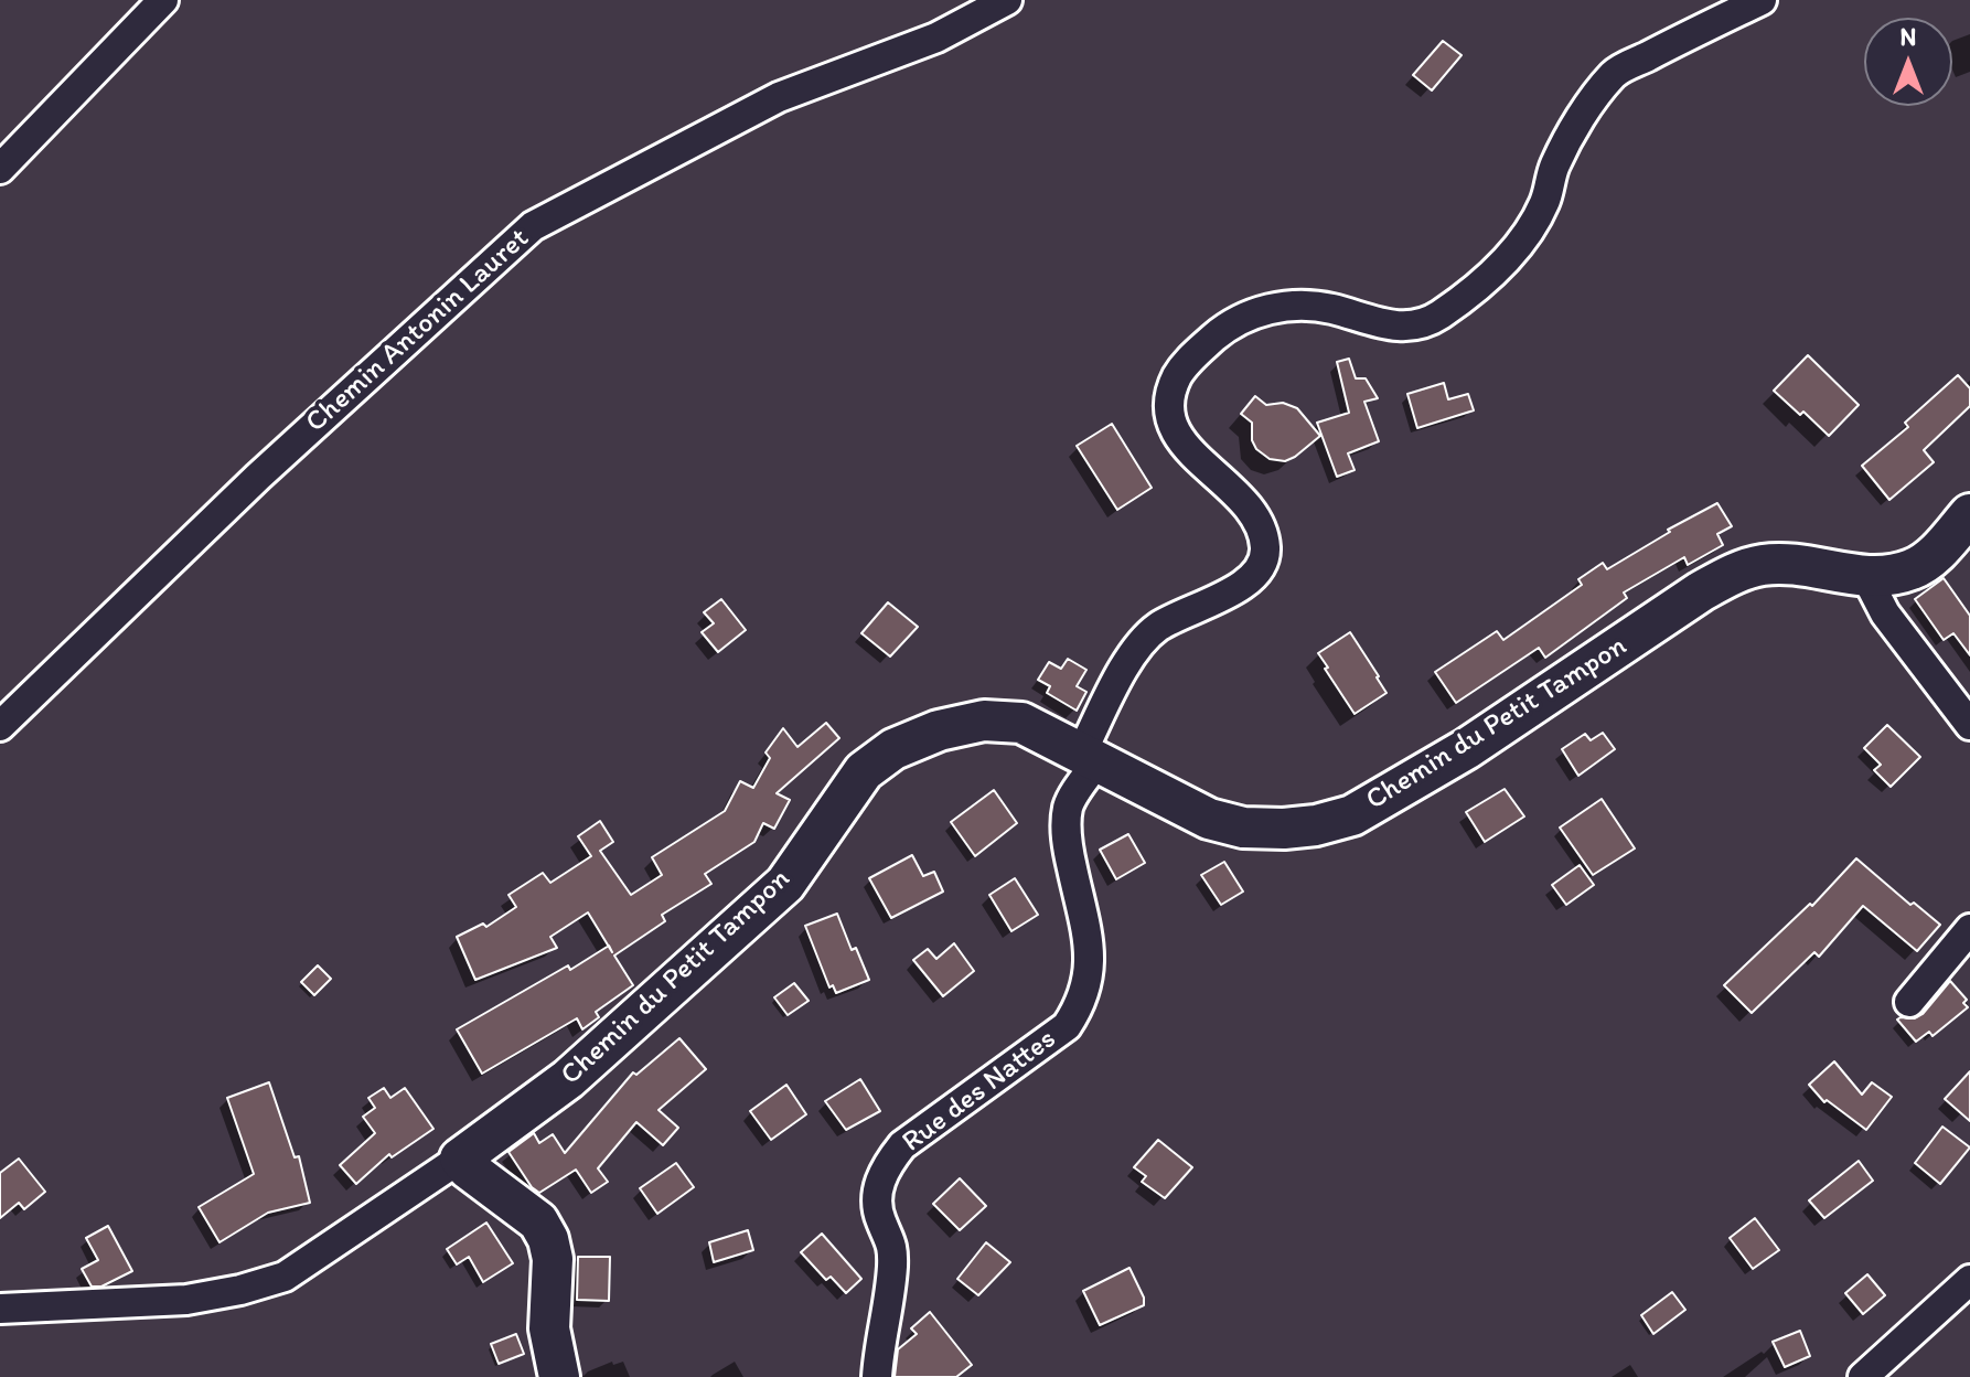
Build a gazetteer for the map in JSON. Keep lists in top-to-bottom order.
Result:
{
  "streets": {
    "street": ["Chemin Antonin Lauret", "Chemin du Petit Tampon", "Rue des Nattes"]
  },
  "crossings": [
    ["Chemin du Petit Tampon", "Rue des Nattes"]
  ],
  "north": "top"
}
